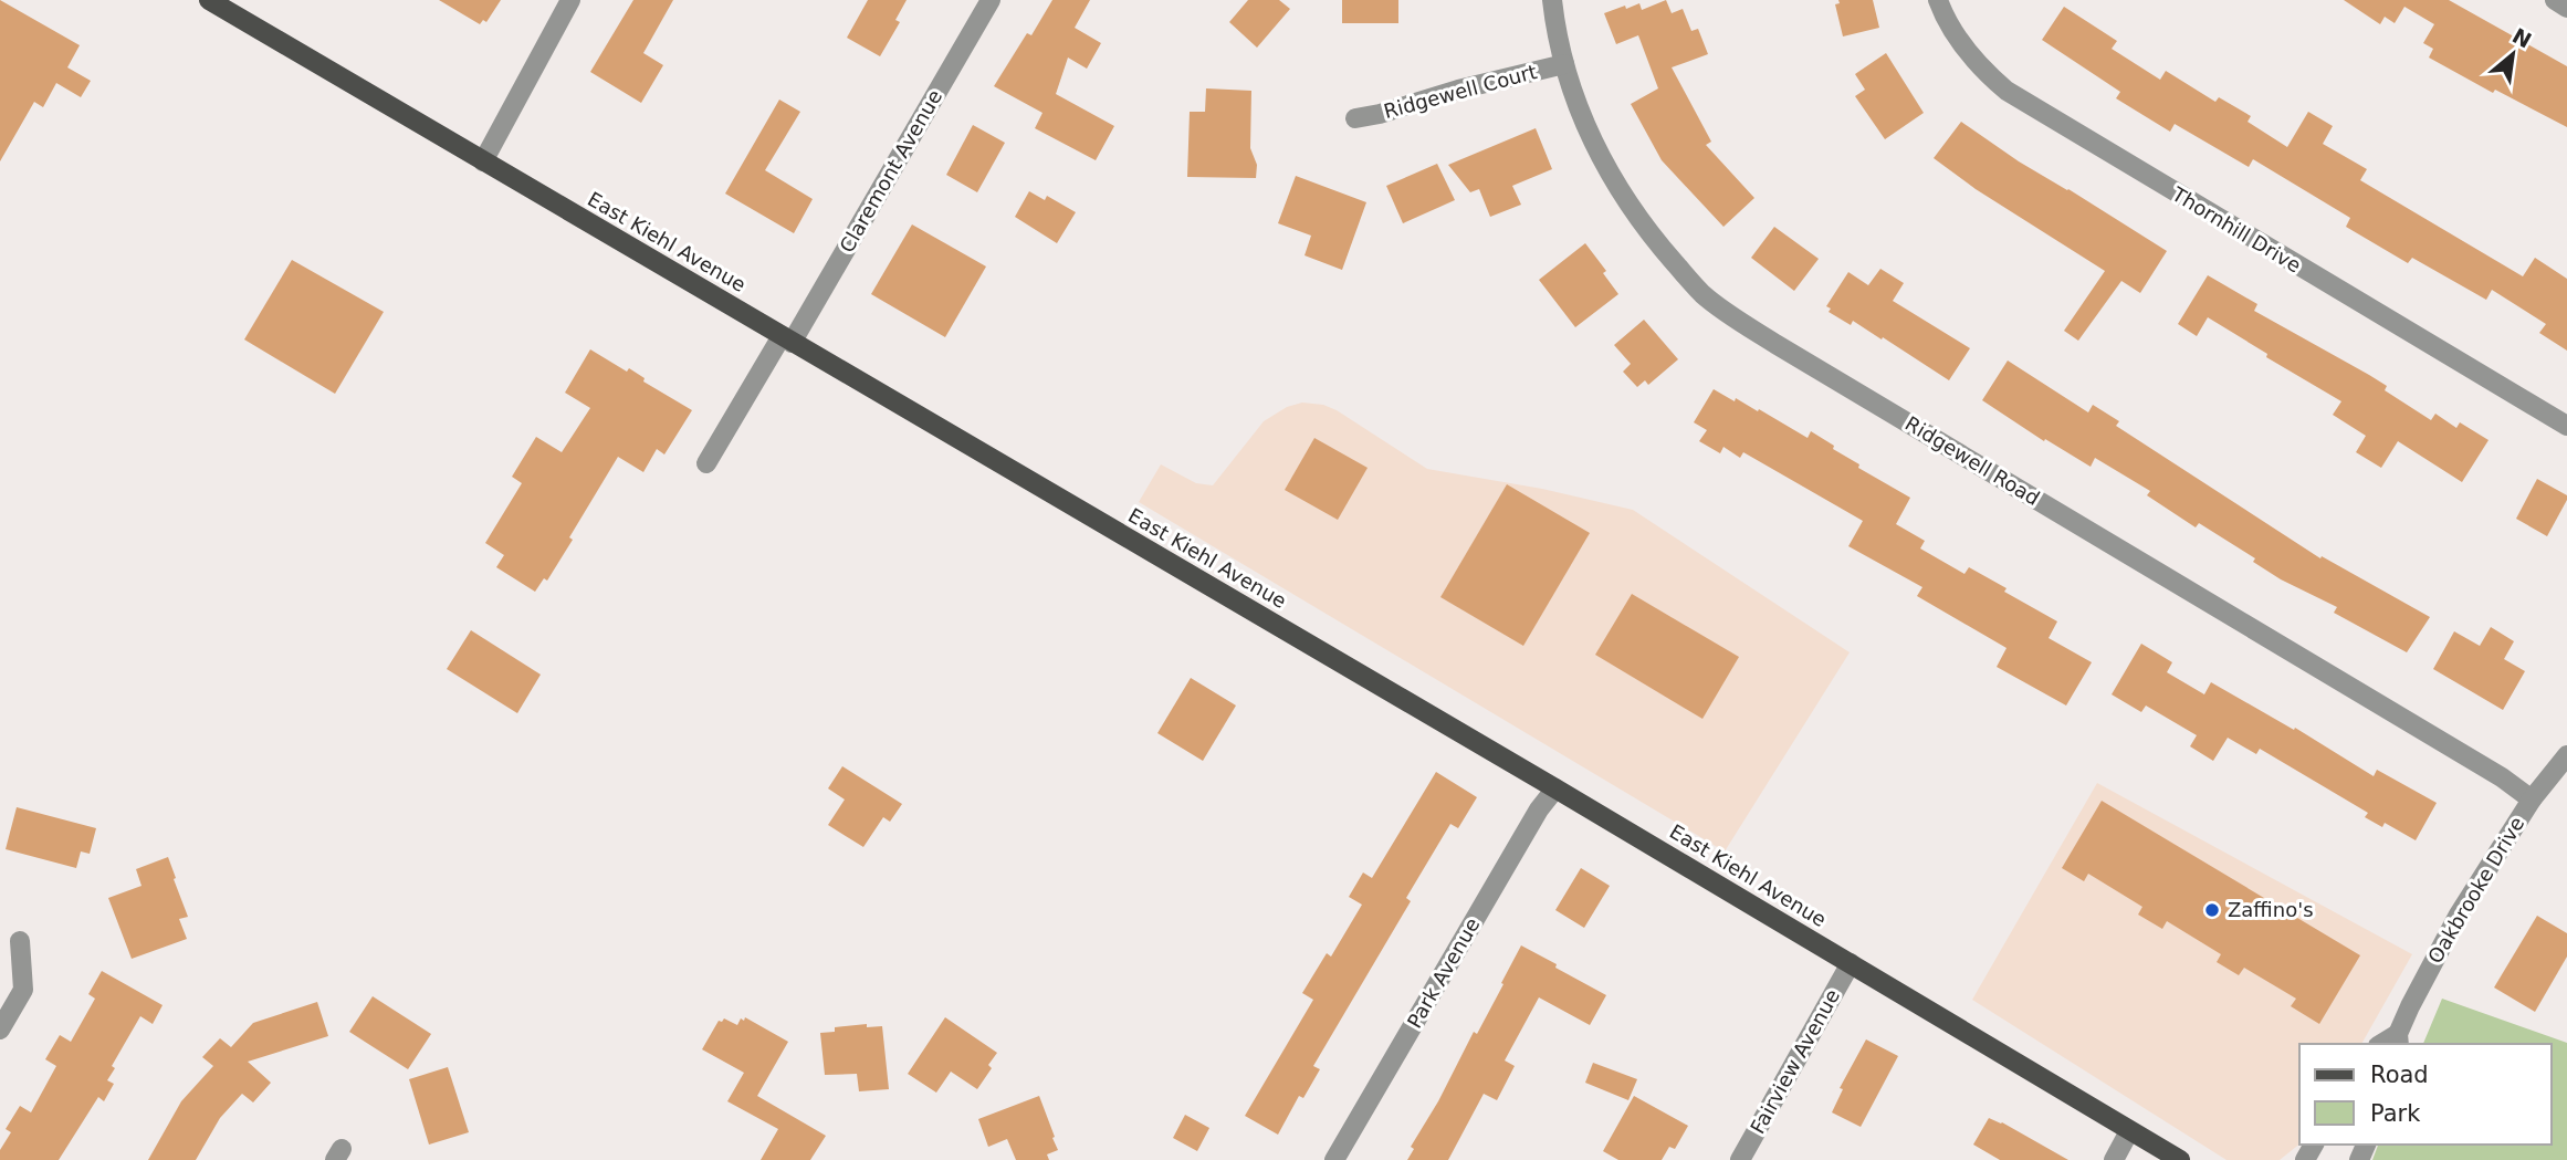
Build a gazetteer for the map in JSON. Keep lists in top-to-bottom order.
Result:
{
  "streets": {
    "main road": ["East Kiehl Avenue"],
    "street": [
      "Ridgewell Court",
      "Claremont Avenue",
      "Thornhill Drive",
      "Ridgewell Road",
      "Oakbrooke Drive",
      "Park Avenue",
      "Fairview Avenue"
    ]
  },
  "crossings": [
    ["Ridgewell Court", "Ridgewell Road"],
    ["Claremont Avenue", "East Kiehl Avenue"],
    ["East Kiehl Avenue", "Park Avenue"],
    ["East Kiehl Avenue", "Fairview Avenue"],
    ["Ridgewell Road", "Oakbrooke Drive"]
  ],
  "places": ["Zaffino's"],
  "legend": ["Road", "Park"],
  "north": "top right"
}
